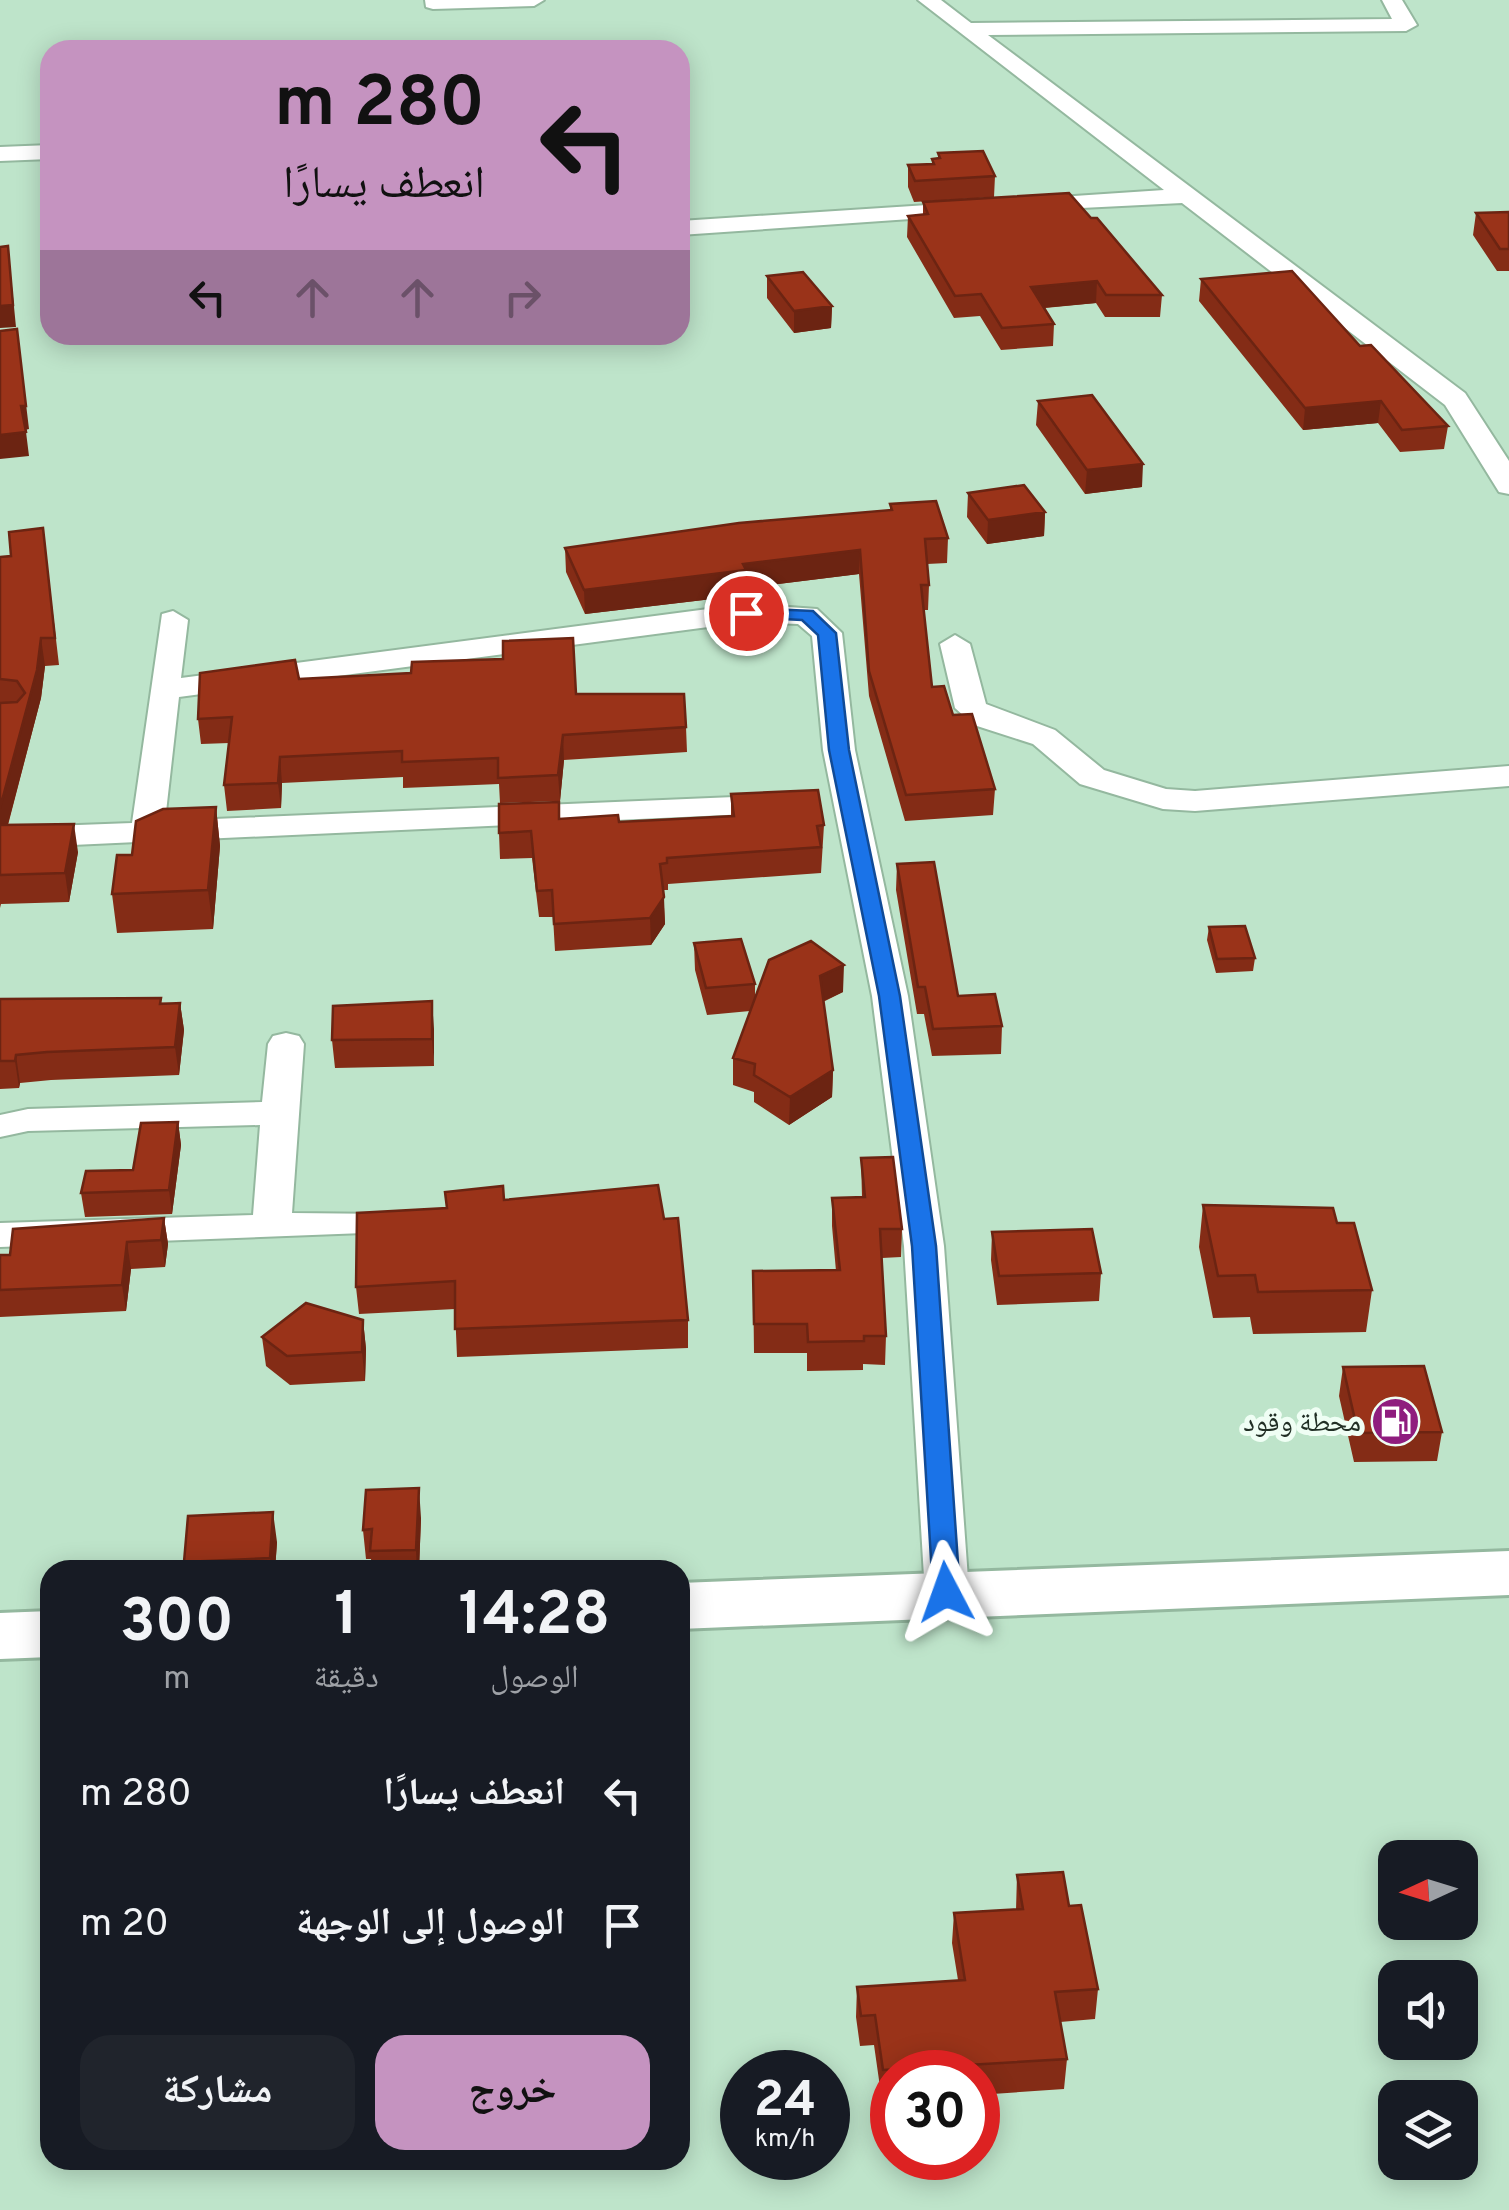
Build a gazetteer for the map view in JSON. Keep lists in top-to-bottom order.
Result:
{
  "places": {
    "fuel station": ["محطة وقود"]
  },
  "north": "left",
  "page": {
    "turn": ["280 m", "انعطف يسارًا"],
    "eta": [
      "14:28",
      "الوصول",
      "1",
      "دقيقة",
      "300",
      "m"
    ],
    "list": [
      {
        "name": "انعطف يسارًا",
        "value": "280 m"
      },
      {
        "name": "الوصول إلى الوجهة",
        "value": "20 m"
      }
    ],
    "buttons": ["خروج", "مشاركة"],
    "speed": "24 km/h",
    "limit": "30"
  }
}
